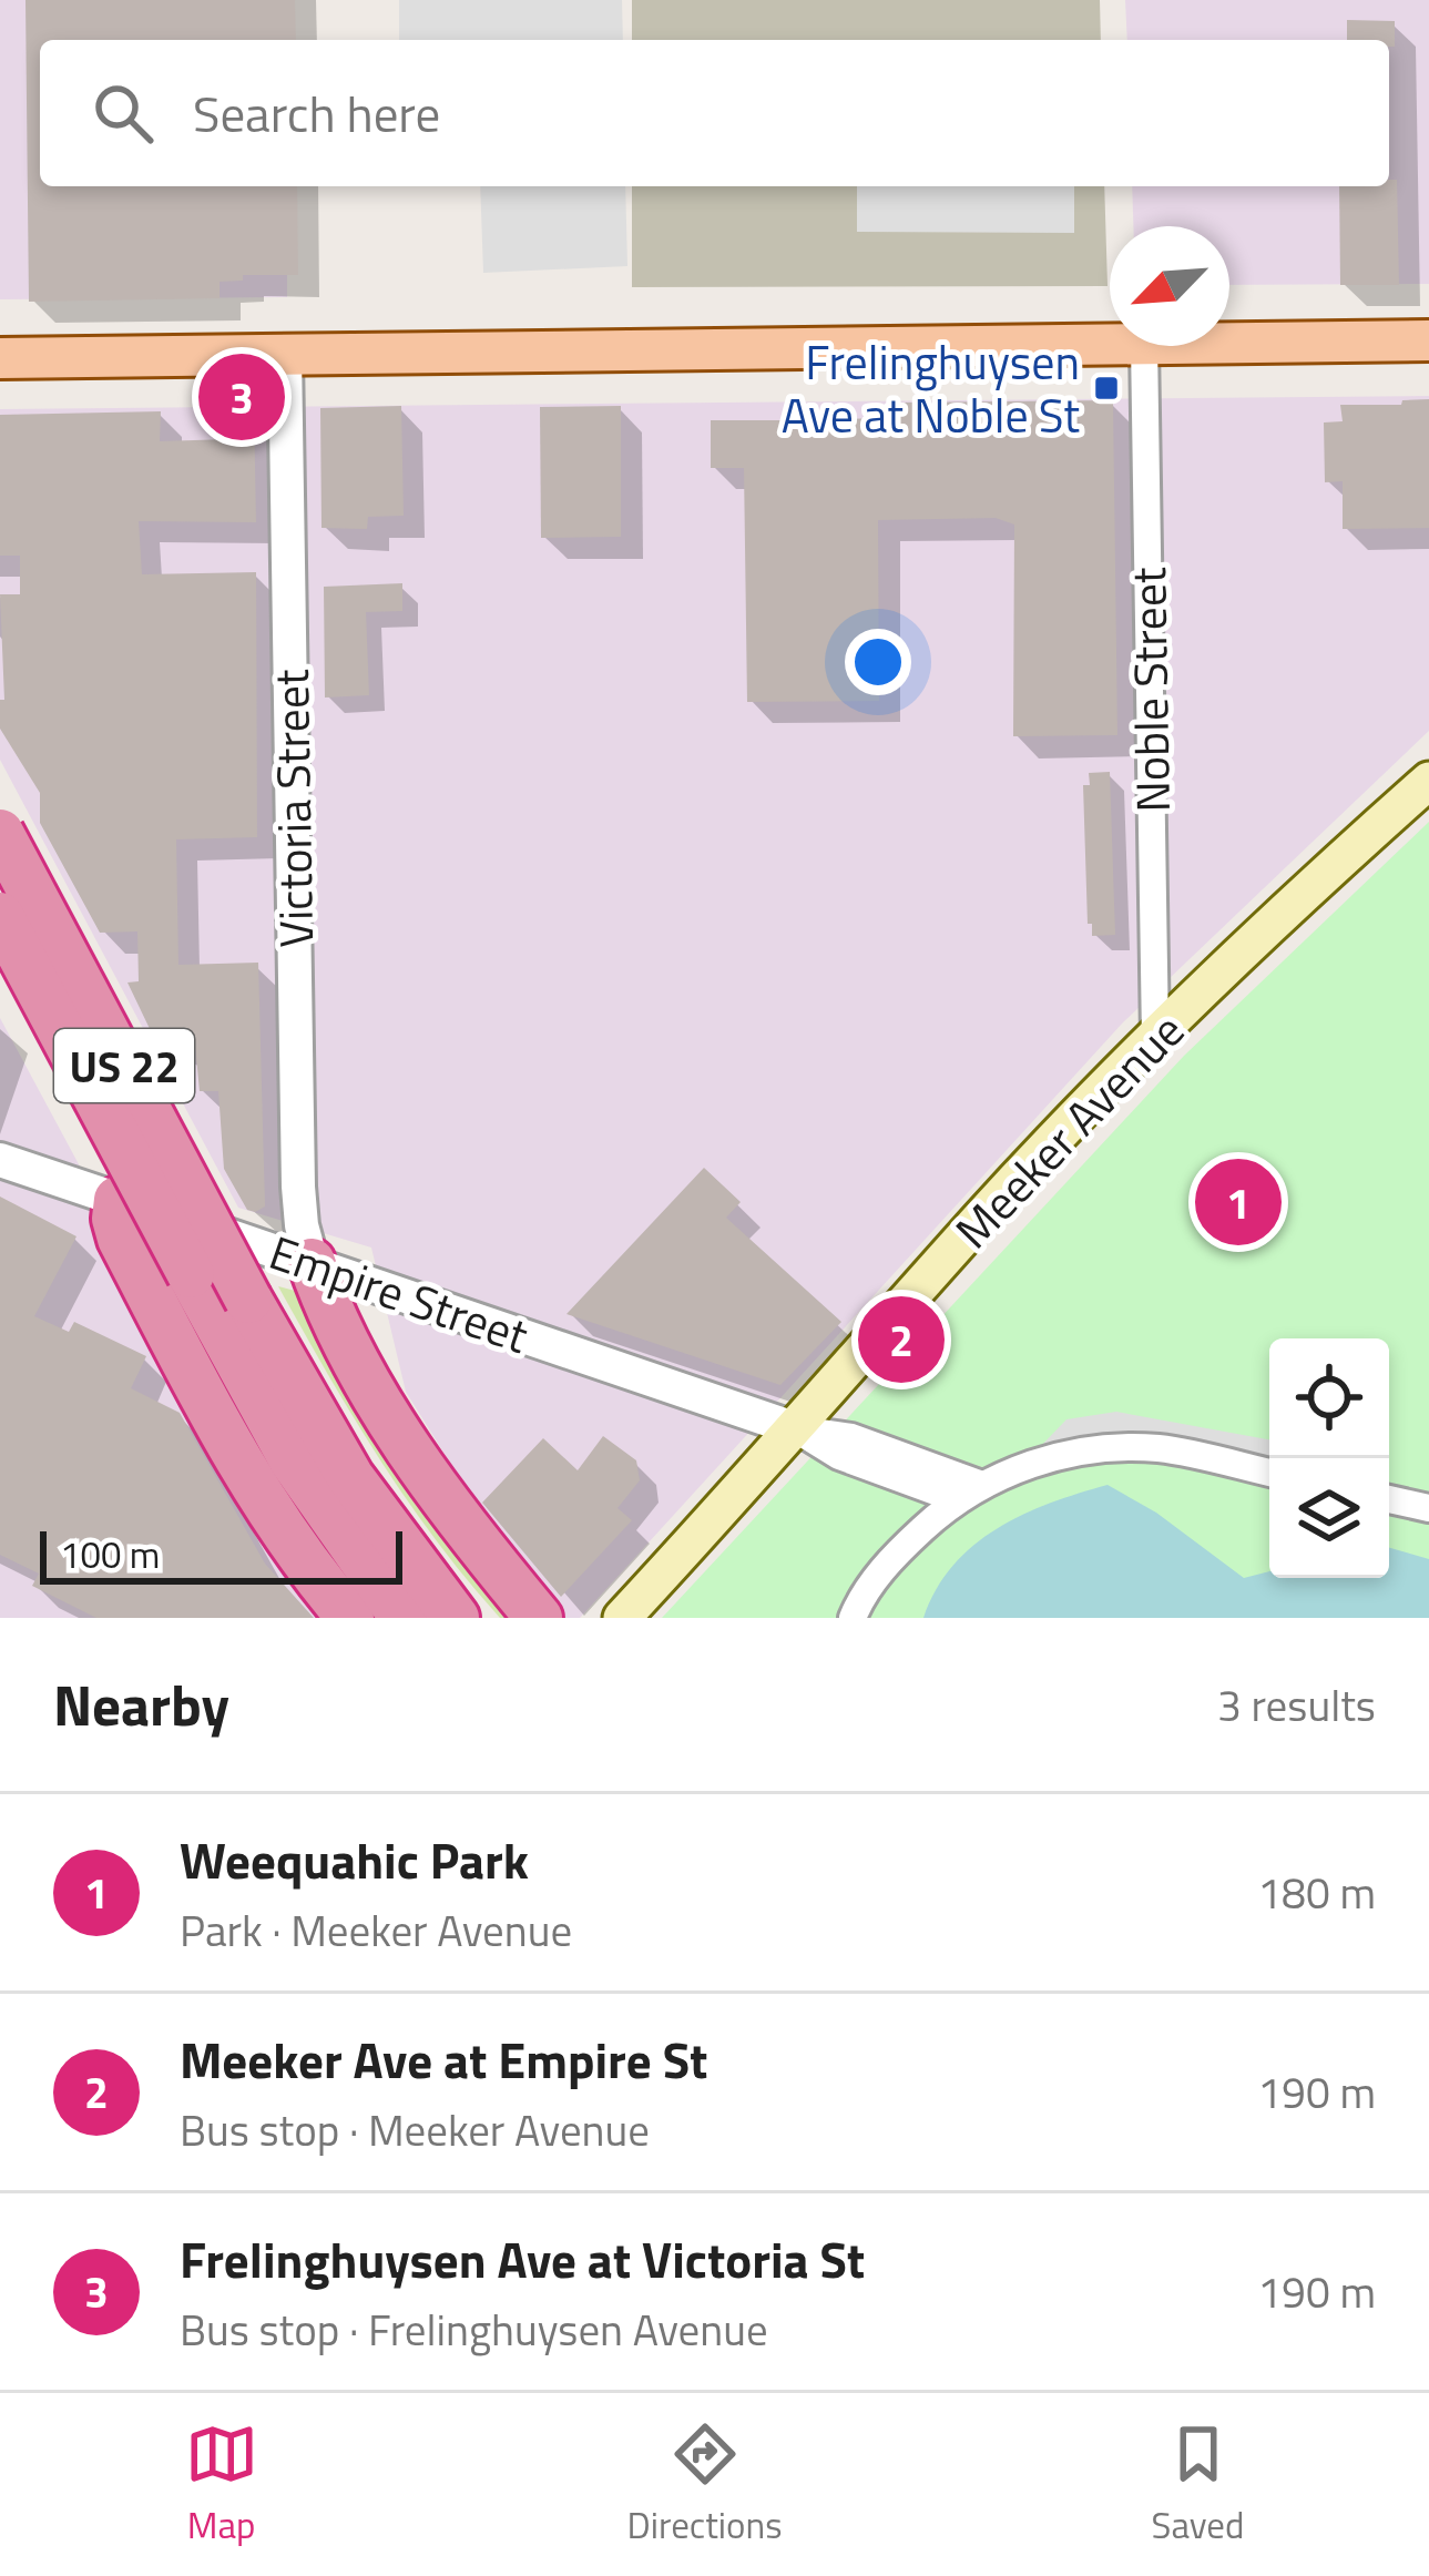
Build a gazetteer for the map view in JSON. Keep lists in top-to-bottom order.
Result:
{
  "streets": {
    "highway": ["US 22"],
    "main road": ["Meeker Avenue"],
    "street": ["Noble Street", "Victoria Street", "Empire Street"]
  },
  "crossings": [
    ["Noble Street", "Meeker Avenue"],
    ["Victoria Street", "Empire Street"],
    ["Meeker Avenue", "Empire Street"]
  ],
  "places": {
    "transit": ["Frelinghuysen Ave at Noble St"]
  },
  "scale_bar": "100 m",
  "north": "bottom left",
  "page": {
    "search": "Search here",
    "pins": ["3", "1", "2"],
    "scale": "100 m",
    "heading": ["Nearby", "3 results"],
    "list": [
      {
        "mark": "1",
        "name": "Weequahic Park",
        "note": "Park · Meeker Avenue",
        "value": "180 m"
      },
      {
        "mark": "2",
        "name": "Meeker Ave at Empire St",
        "note": "Bus stop · Meeker Avenue",
        "value": "190 m"
      },
      {
        "mark": "3",
        "name": "Frelinghuysen Ave at Victoria St",
        "note": "Bus stop · Frelinghuysen Avenue",
        "value": "190 m"
      }
    ],
    "nav": ["Map", "Directions", "Saved"]
  }
}
